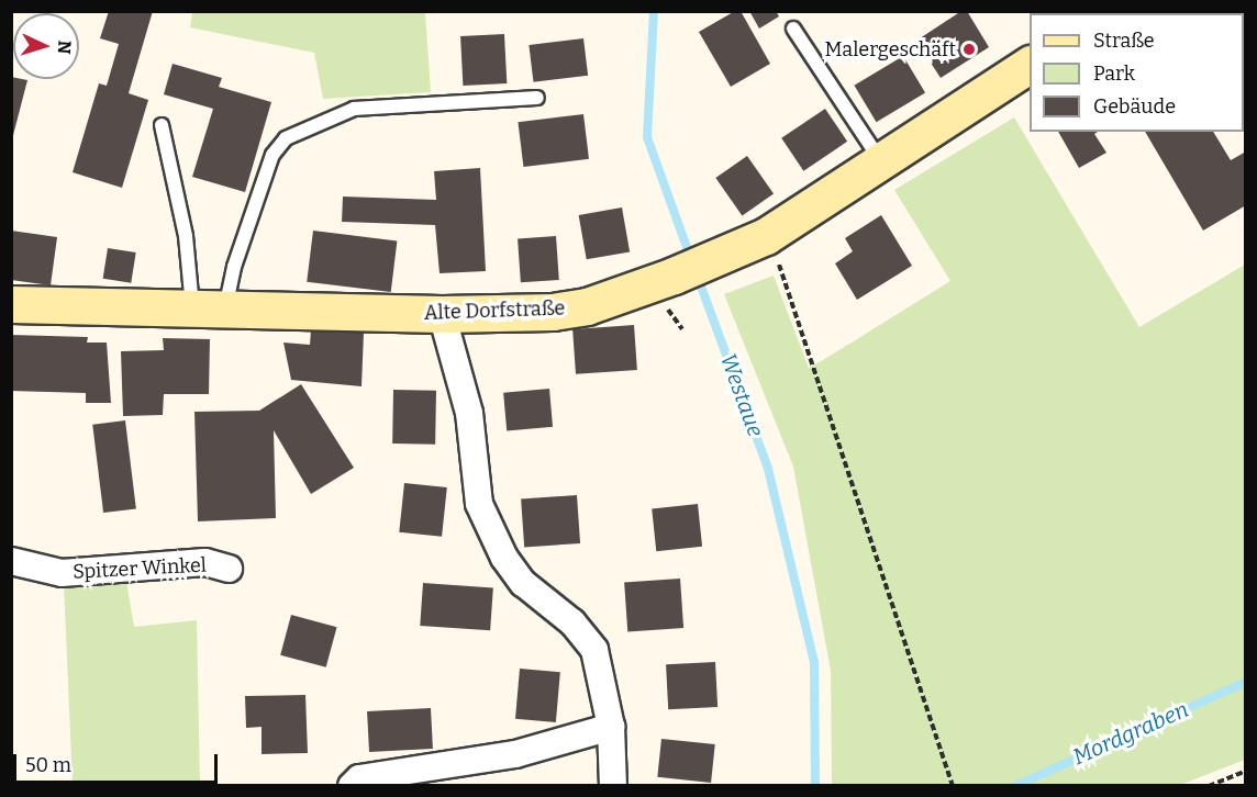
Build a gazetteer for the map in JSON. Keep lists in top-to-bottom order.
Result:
{
  "streets": {
    "street": ["Alte Dorfstraße", "Spitzer Winkel"]
  },
  "water": ["Westaue", "Mordgraben"],
  "places": ["Malergeschäft"],
  "legend": ["Straße", "Park", "Gebäude"],
  "scale_bar": "50 m",
  "north": "right"
}
